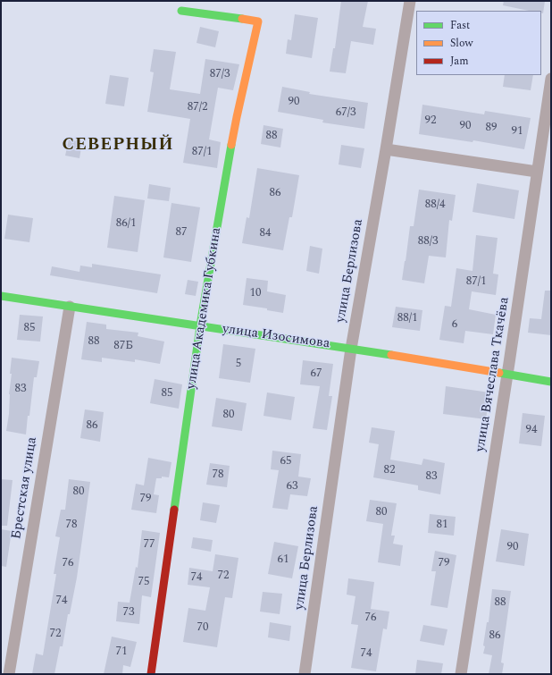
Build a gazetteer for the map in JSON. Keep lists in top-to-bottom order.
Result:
{
  "streets": {
    "street": [
      "улица Берлизова",
      "улица Академика Губкина",
      "улица Изосимова",
      "улица Вячеслава Ткачёва",
      "Брестская улица"
    ]
  },
  "crossings": [
    ["улица Берлизова", "улица Изосимова"],
    ["улица Академика Губкина", "улица Изосимова"],
    ["улица Изосимова", "улица Вячеслава Ткачёва"],
    ["улица Изосимова", "Брестская улица"]
  ],
  "districts": ["СЕВЕРНЫЙ"],
  "house_numbers": [
    "87/3",
    "90",
    "87/2",
    "67/3",
    "92",
    "90",
    "89",
    "91",
    "88",
    "87/1",
    "86",
    "88/4",
    "86/1",
    "87",
    "84",
    "88/3",
    "87/1",
    "10",
    "88/1",
    "6",
    "85",
    "88",
    "87Б",
    "5",
    "67",
    "83",
    "85",
    "80",
    "86",
    "94",
    "65",
    "82",
    "78",
    "83",
    "63",
    "80",
    "79",
    "80",
    "78",
    "81",
    "77",
    "90",
    "61",
    "76",
    "79",
    "72",
    "74",
    "75",
    "74",
    "88",
    "73",
    "76",
    "70",
    "72",
    "86",
    "71",
    "74"
  ],
  "legend": ["Fast", "Slow", "Jam"]
}
